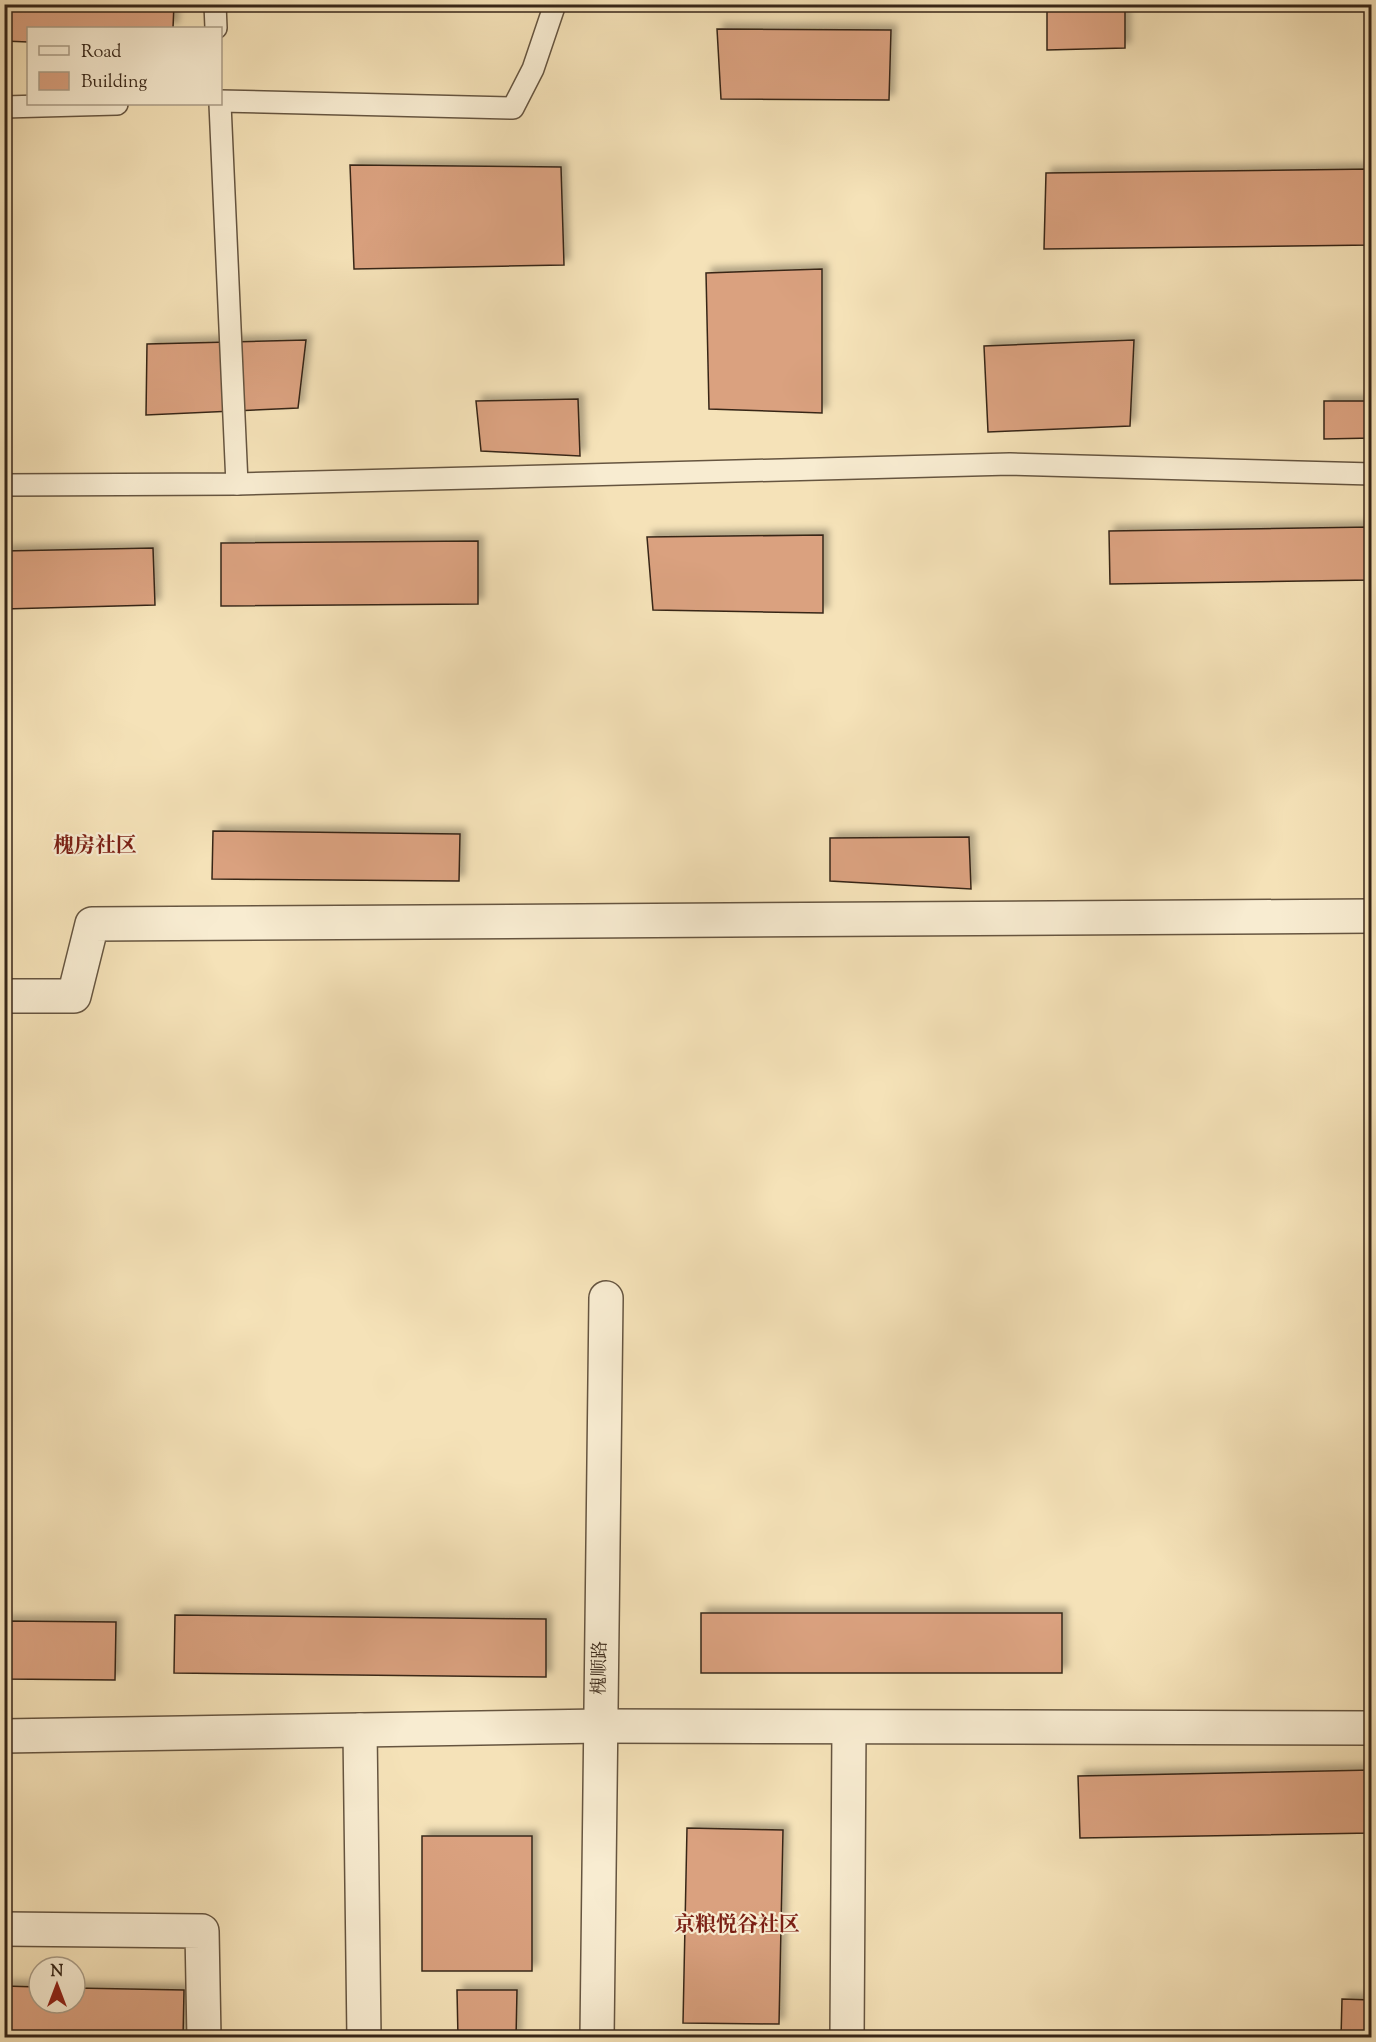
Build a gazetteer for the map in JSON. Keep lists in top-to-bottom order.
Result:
{
  "streets": {
    "street": ["槐顺路"]
  },
  "districts": ["槐房社区", "京粮悦谷社区"],
  "legend": ["Road", "Building"],
  "north": "top"
}
